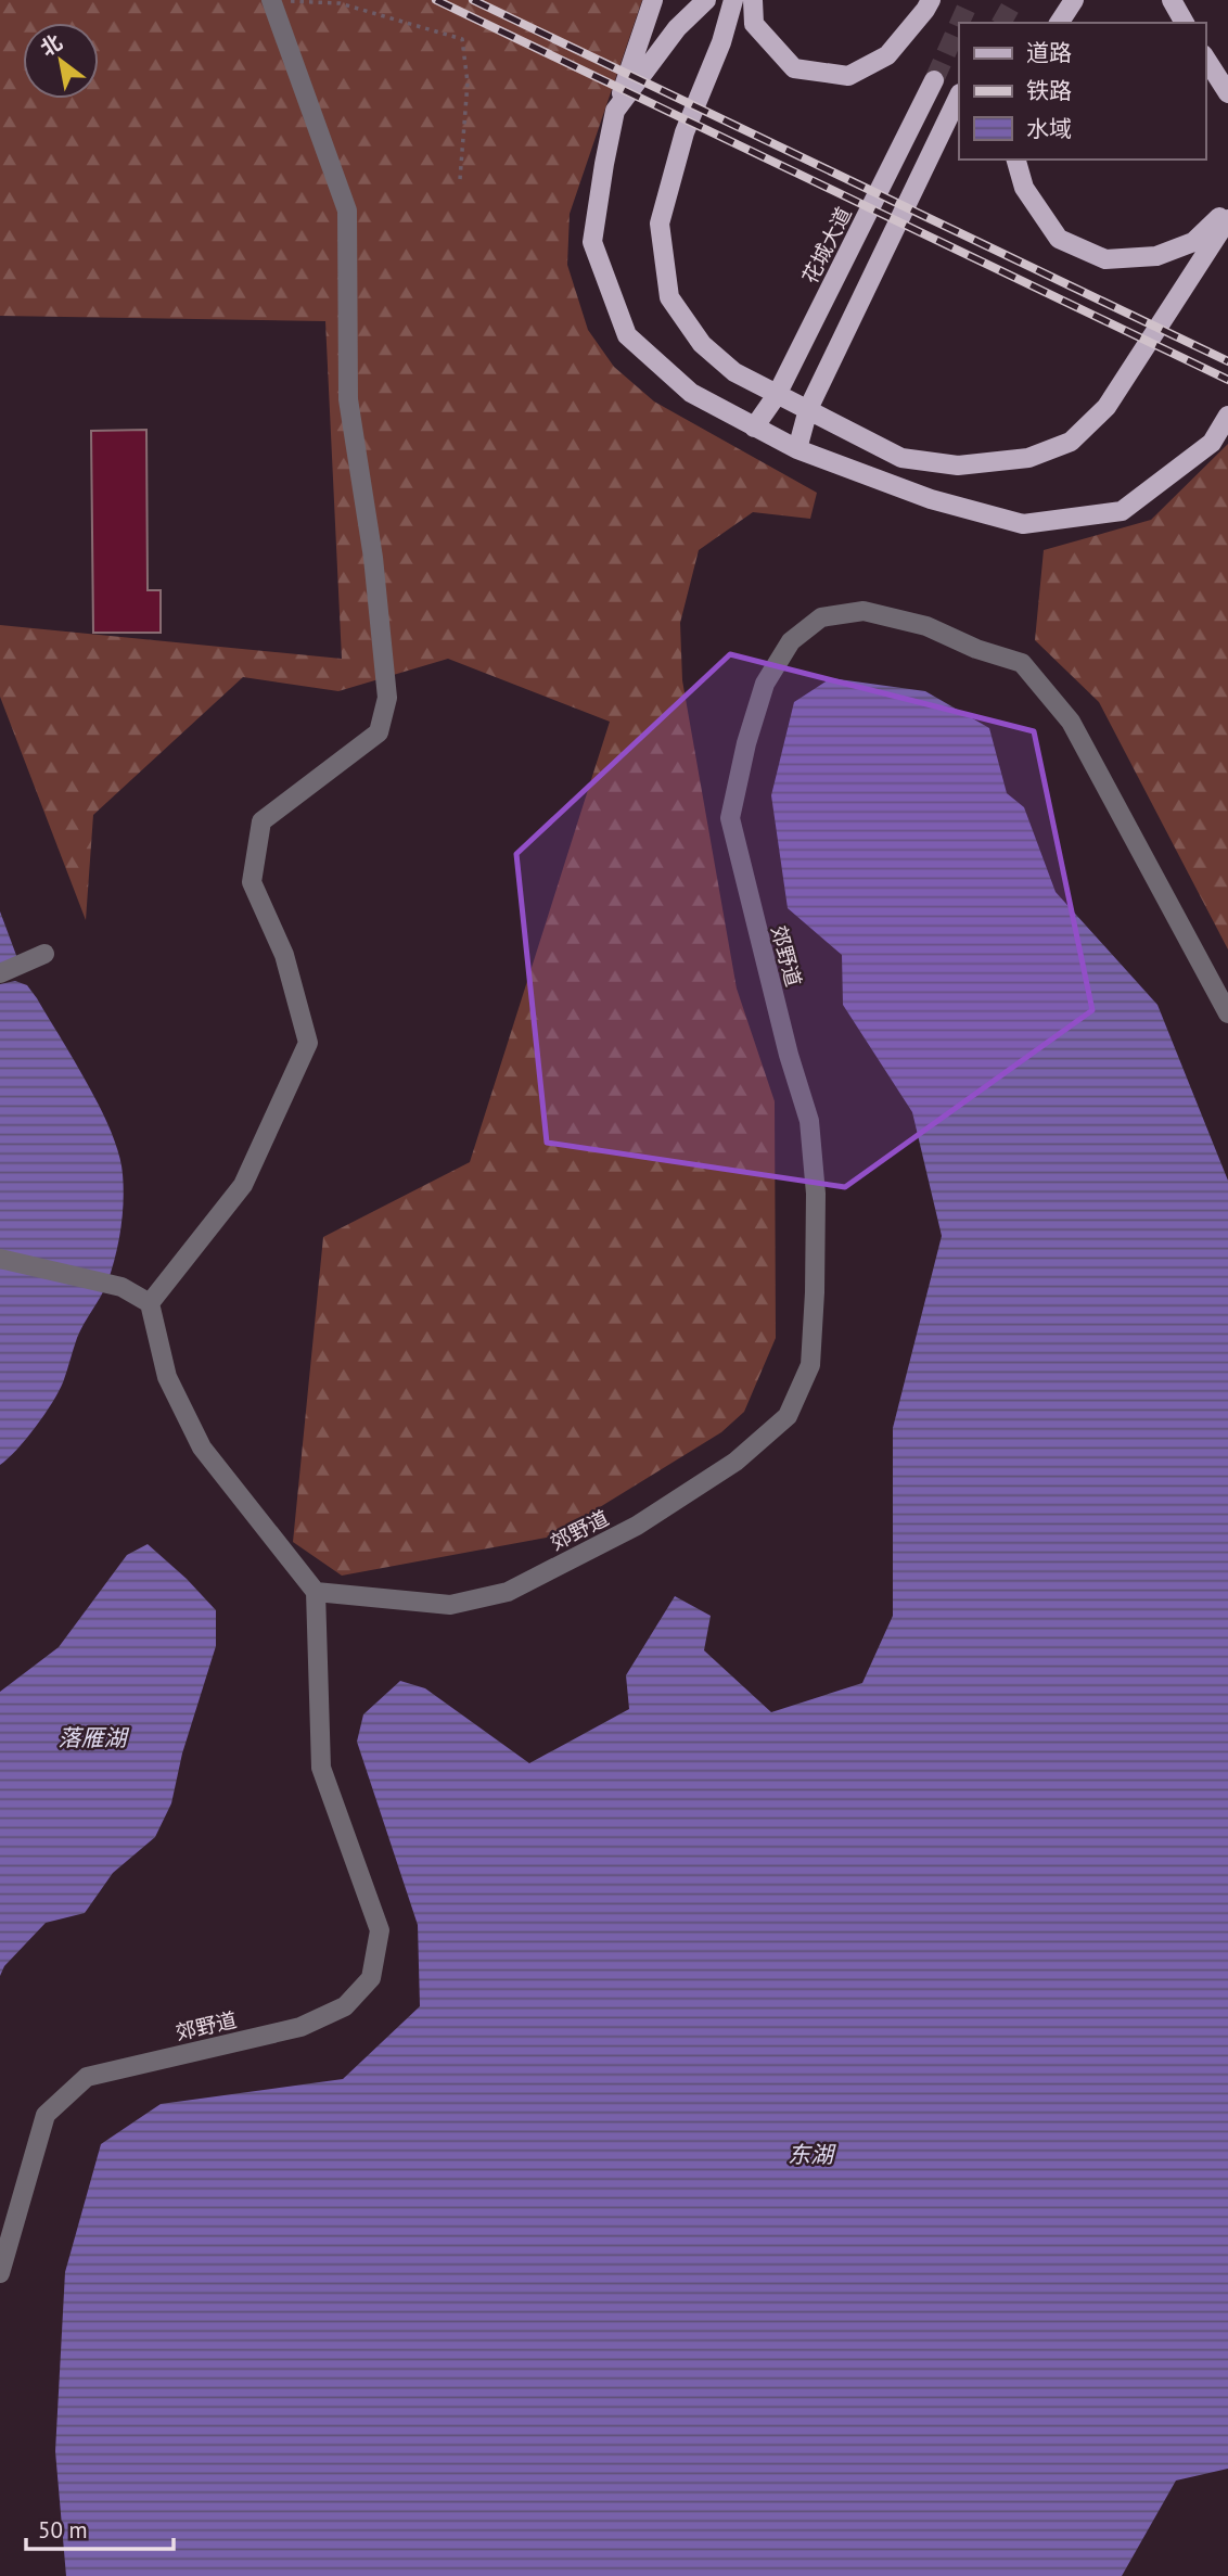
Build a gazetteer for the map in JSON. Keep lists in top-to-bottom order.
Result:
{
  "streets": {
    "main road": ["花城大道"],
    "street": ["郊野道"]
  },
  "water": ["落雁湖", "东湖"],
  "legend": ["道路", "铁路", "水域"],
  "scale_bar": "50 m",
  "north": "top left"
}
